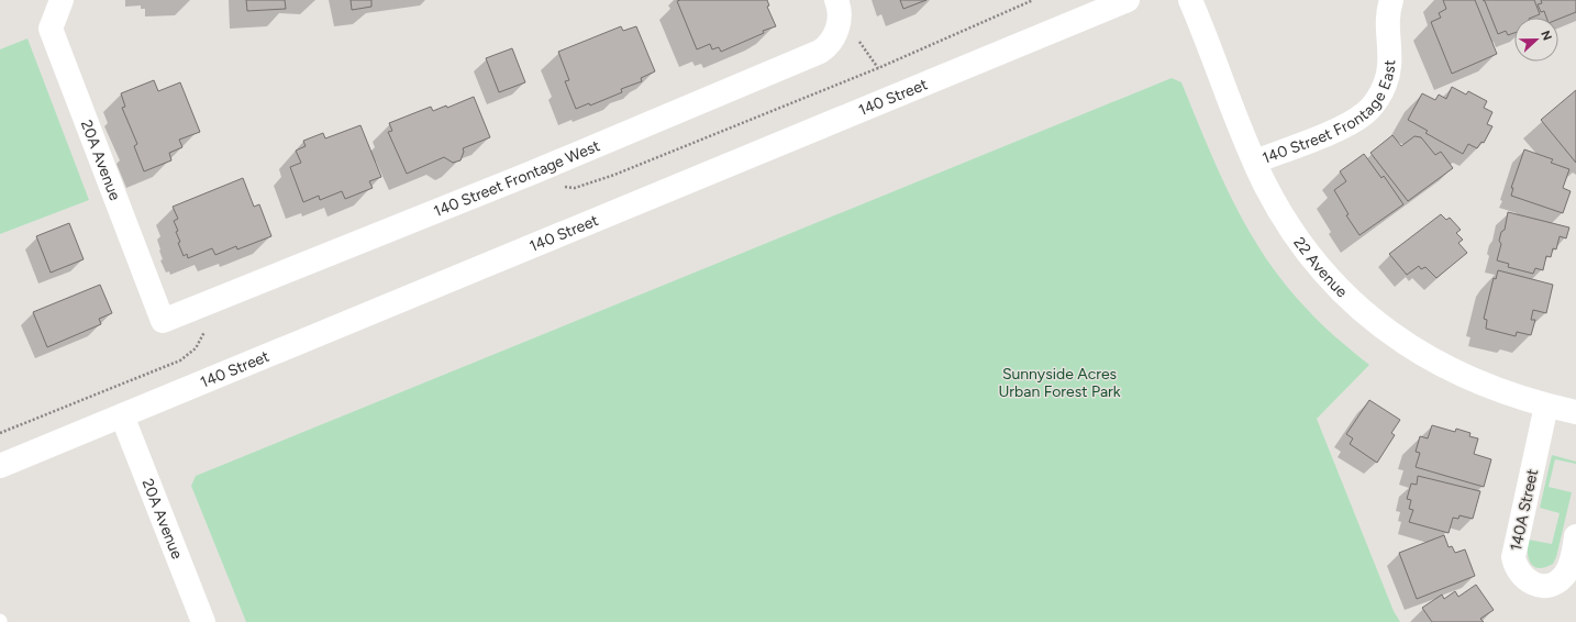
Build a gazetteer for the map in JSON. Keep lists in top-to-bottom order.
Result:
{
  "streets": {
    "street": [
      "140 Street",
      "140 Street Frontage East",
      "20A Avenue",
      "140 Street Frontage West",
      "22 Avenue",
      "140A Street"
    ]
  },
  "crossings": [
    ["140 Street", "20A Avenue"],
    ["140 Street Frontage East", "22 Avenue"],
    ["20A Avenue", "140 Street Frontage West"],
    ["22 Avenue", "140A Street"]
  ],
  "parks": ["Sunnyside Acres Urban Forest Park"],
  "north": "right"
}
